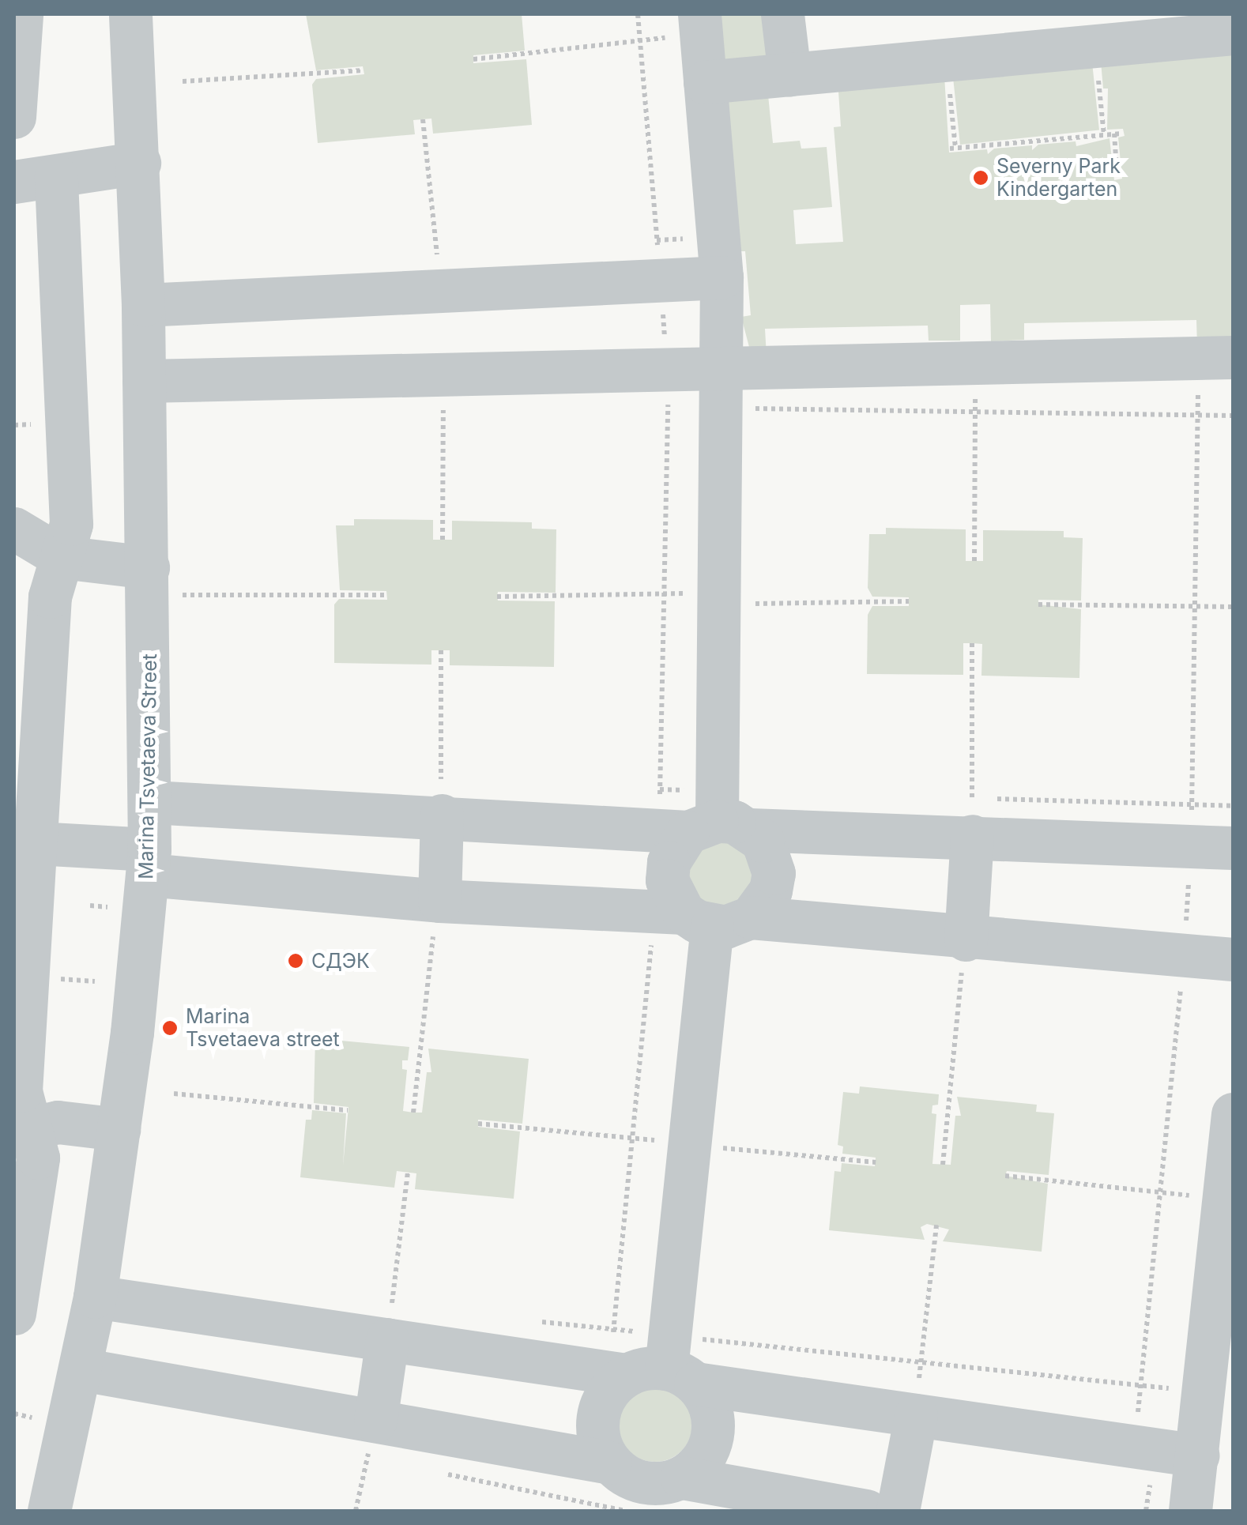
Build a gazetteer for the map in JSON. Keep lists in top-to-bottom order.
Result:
{
  "streets": {
    "street": ["Marina Tsvetaeva Street"]
  },
  "places": ["Severny Park Kindergarten", "СДЭК", "Marina Tsvetaeva street"]
}
